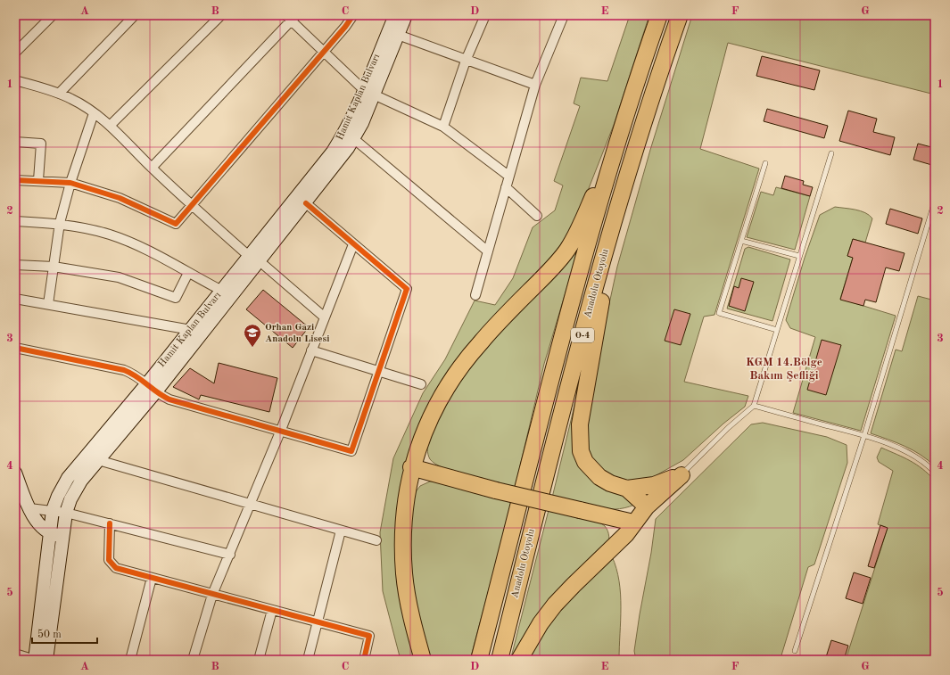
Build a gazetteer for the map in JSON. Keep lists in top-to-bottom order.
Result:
{
  "streets": {
    "highway": ["Anadolu Otoyolu", "O-4"],
    "main road": ["Hamit Kaplan Bulvarı"]
  },
  "districts": ["KGM 14.Bölge Bakım Şefliği"],
  "places": {
    "school or university": ["Orhan Gazi Anadolu Lisesi"]
  },
  "scale_bar": "50 m",
  "grid": {
    "columns": [
      "A",
      "B",
      "C",
      "D",
      "E",
      "F",
      "G"
    ],
    "rows": [
      "1",
      "2",
      "3",
      "4",
      "5"
    ]
  }
}
